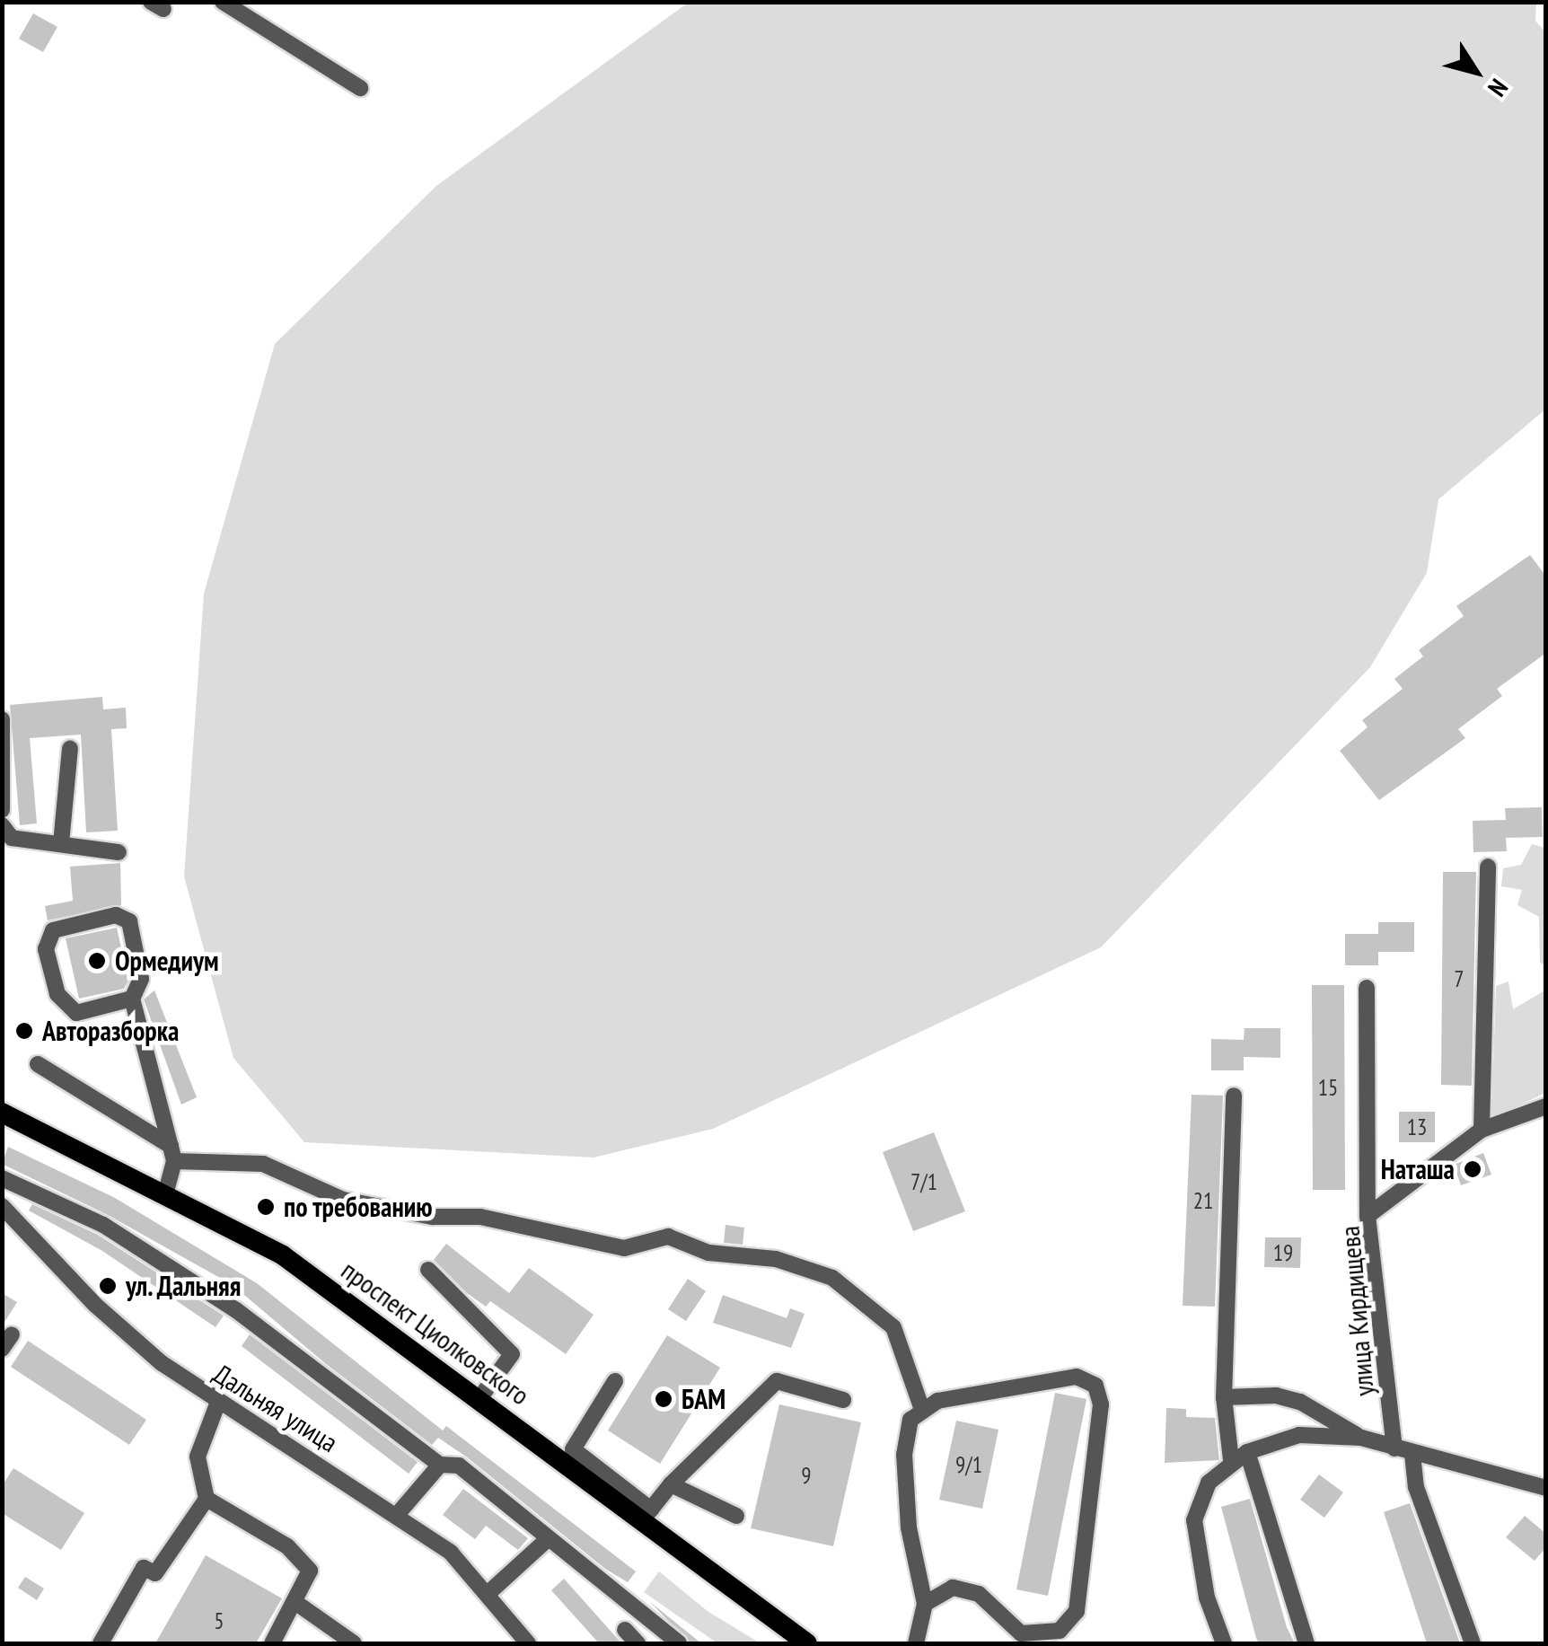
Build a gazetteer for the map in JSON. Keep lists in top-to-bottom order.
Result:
{
  "streets": {
    "main road": ["проспект Циолковского"],
    "street": ["улица Кирдищева", "Дальняя улица"]
  },
  "places": [
    "Ормедиум",
    "Авторазборка",
    "Наташа",
    "по требованию",
    "ул. Дальняя",
    "БАМ"
  ],
  "house_numbers": [
    "7",
    "15",
    "13",
    "7/1",
    "21",
    "19",
    "9/1",
    "9",
    "5"
  ],
  "north": "bottom right"
}
